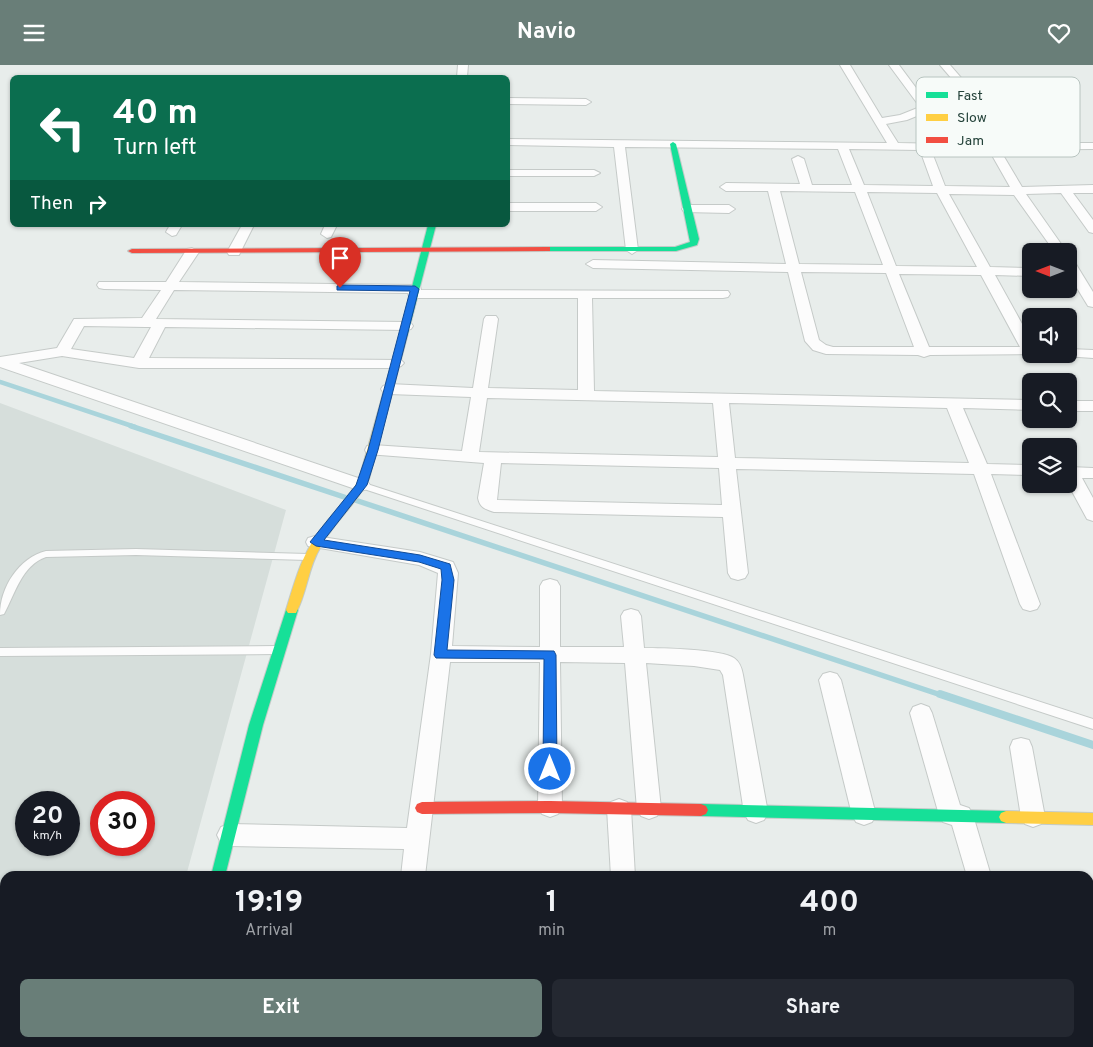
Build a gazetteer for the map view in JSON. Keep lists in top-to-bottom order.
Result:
{
  "legend": ["Fast", "Slow", "Jam"],
  "north": "left",
  "page": {
    "header": "Navio",
    "turn": ["40 m", "Turn left"],
    "then": "Then",
    "speed": "20 km/h",
    "limit": "30",
    "eta": [
      "19:19",
      "Arrival",
      "1",
      "min",
      "400",
      "m"
    ],
    "buttons": ["Exit", "Share"]
  }
}
